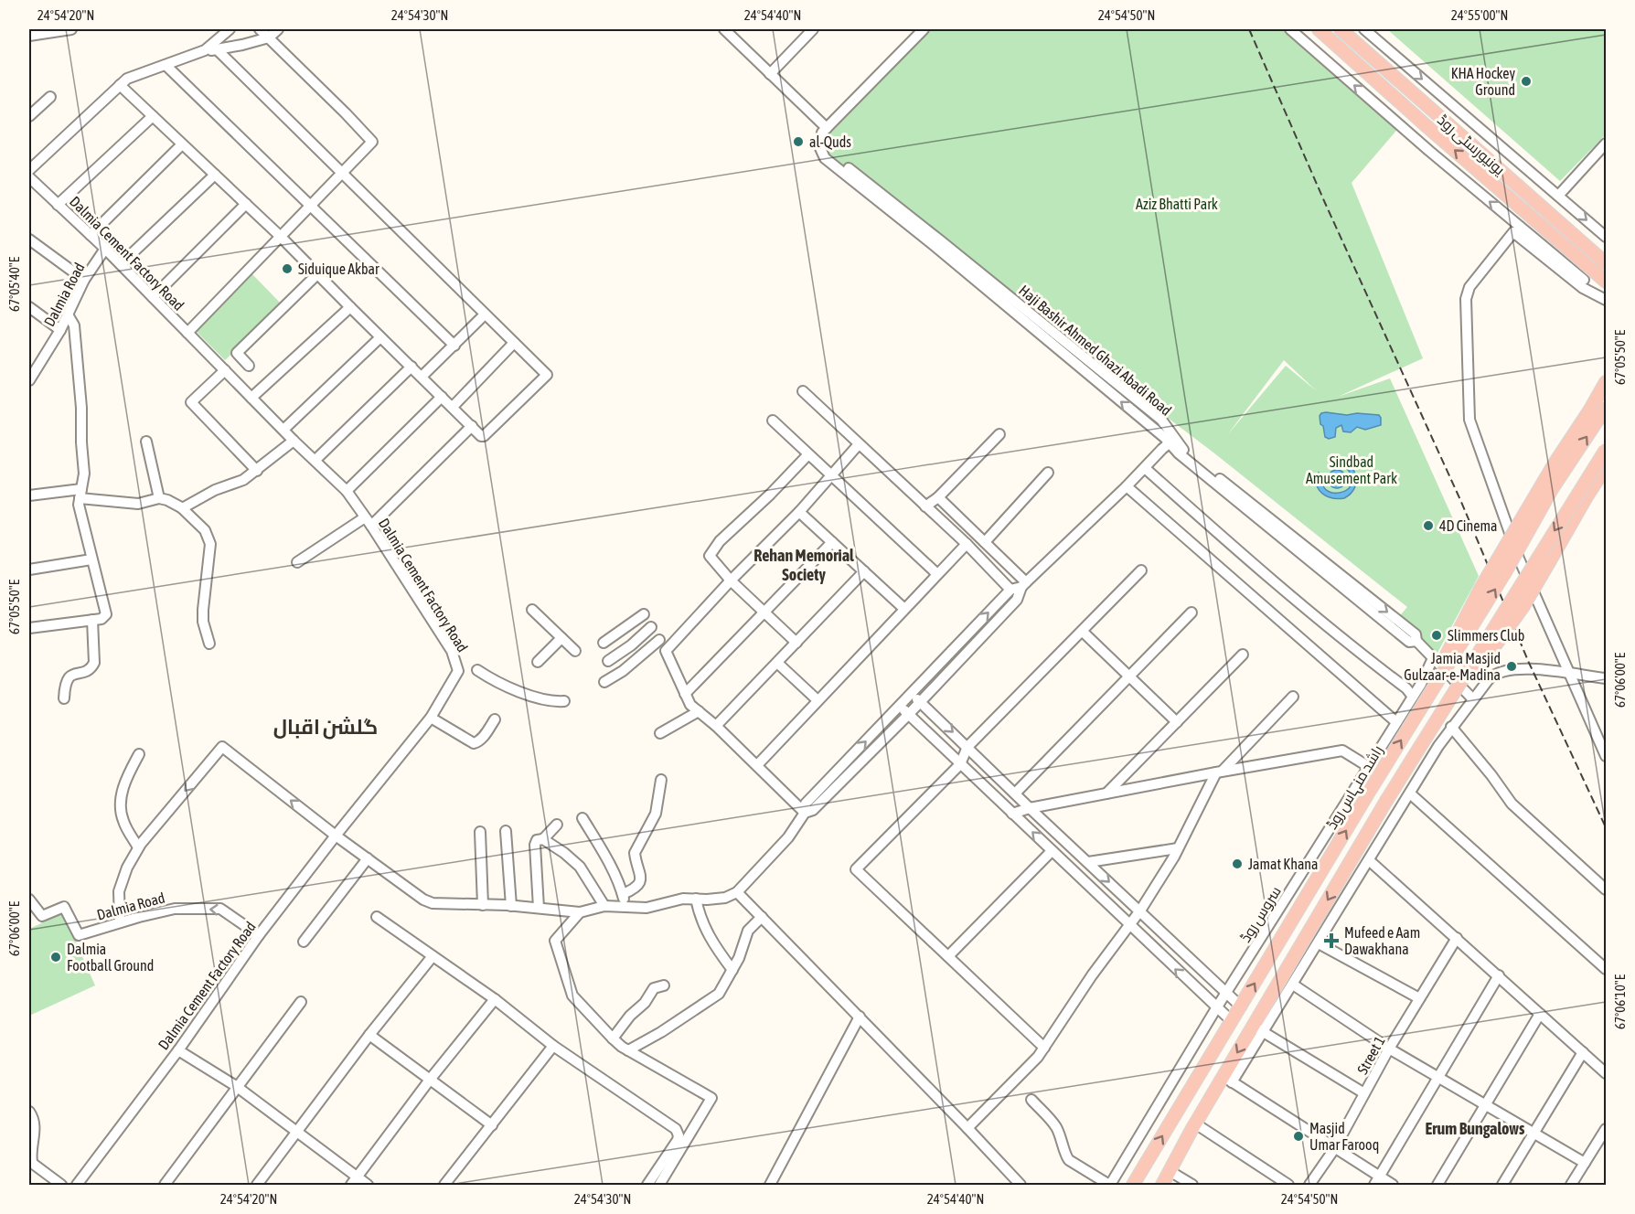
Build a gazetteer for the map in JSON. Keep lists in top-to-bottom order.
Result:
{
  "streets": {
    "main road": ["یونیورسٹی روڈ", "راشد منہاس روڈ"],
    "street": [
      "Dalmia Cement Factory Road",
      "Dalmia Road",
      "Haji Bashir Ahmed Ghazi Abadi Road",
      "سروس روڈ",
      "Street 1"
    ]
  },
  "crossings": [
    ["Dalmia Cement Factory Road", "Dalmia Road"],
    ["Haji Bashir Ahmed Ghazi Abadi Road", "سروس روڈ"]
  ],
  "districts": ["Rehan Memorial Society", "گلشن اقبال", "Erum Bungalows"],
  "parks": ["Aziz Bhatti Park", "Sindbad Amusement Park"],
  "places": {
    "other": [
      "KHA Hockey Ground",
      "al-Quds",
      "Siduique Akbar",
      "4D Cinema",
      "Slimmers Club",
      "Jamia Masjid Gulzaar-e-Madina",
      "Jamat Khana",
      "Dalmia Football Ground",
      "Masjid Umar Farooq"
    ],
    "health": ["Mufeed e Aam Dawakhana"]
  },
  "coordinates": [
    "24°54'20\"N",
    "24°54'30\"N",
    "24°54'40\"N",
    "24°54'50\"N",
    "24°55'00\"N",
    "67°05'40\"E",
    "67°05'50\"E",
    "67°06'00\"E",
    "67°06'10\"E"
  ]
}
